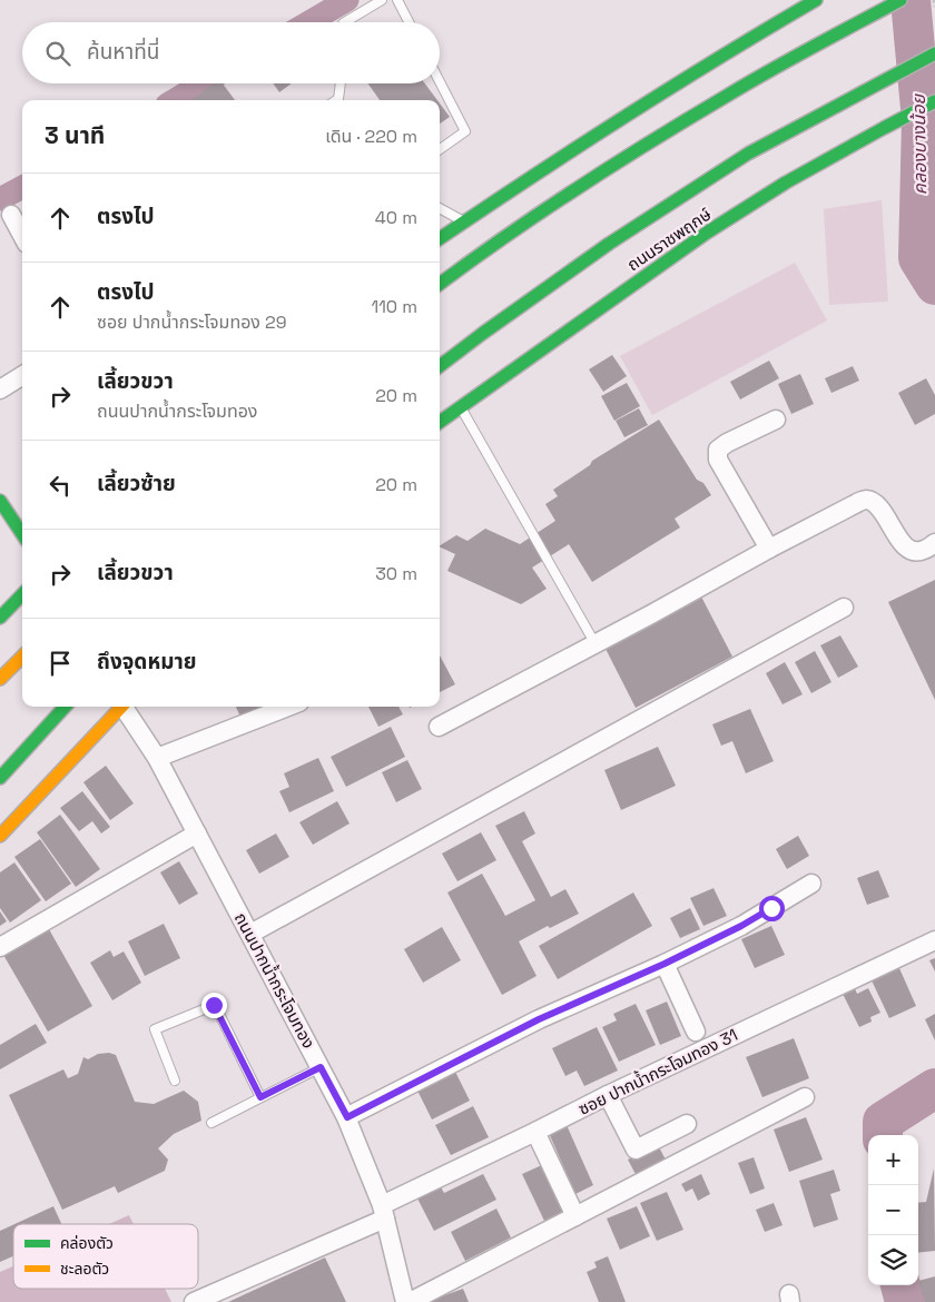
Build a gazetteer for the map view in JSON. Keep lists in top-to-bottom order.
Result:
{
  "streets": {
    "main road": ["ถนนราชพฤกษ์"],
    "street": ["ถนนปากน้ำกระโจมทอง", "ซอย ปากน้ำกระโจมทอง 31"]
  },
  "crossings": [
    ["ถนนปากน้ำกระโจมทอง", "ซอย ปากน้ำกระโจมทอง 31"]
  ],
  "water": ["คลองบางน้อย"],
  "legend": ["คล่องตัว", "ชะลอตัว"],
  "page": {
    "search": "ค้นหาที่นี่",
    "heading": ["3 นาที", "เดิน · 220 m"],
    "list": [
      ["ตรงไป", "40 m"],
      ["ตรงไป", "ซอย ปากน้ำกระโจมทอง 29", "110 m"],
      ["เลี้ยวขวา", "ถนนปากน้ำกระโจมทอง", "20 m"],
      ["เลี้ยวซ้าย", "20 m"],
      ["เลี้ยวขวา", "30 m"],
      "ถึงจุดหมาย"
    ],
    "map_buttons": ["+", "−"]
  }
}
